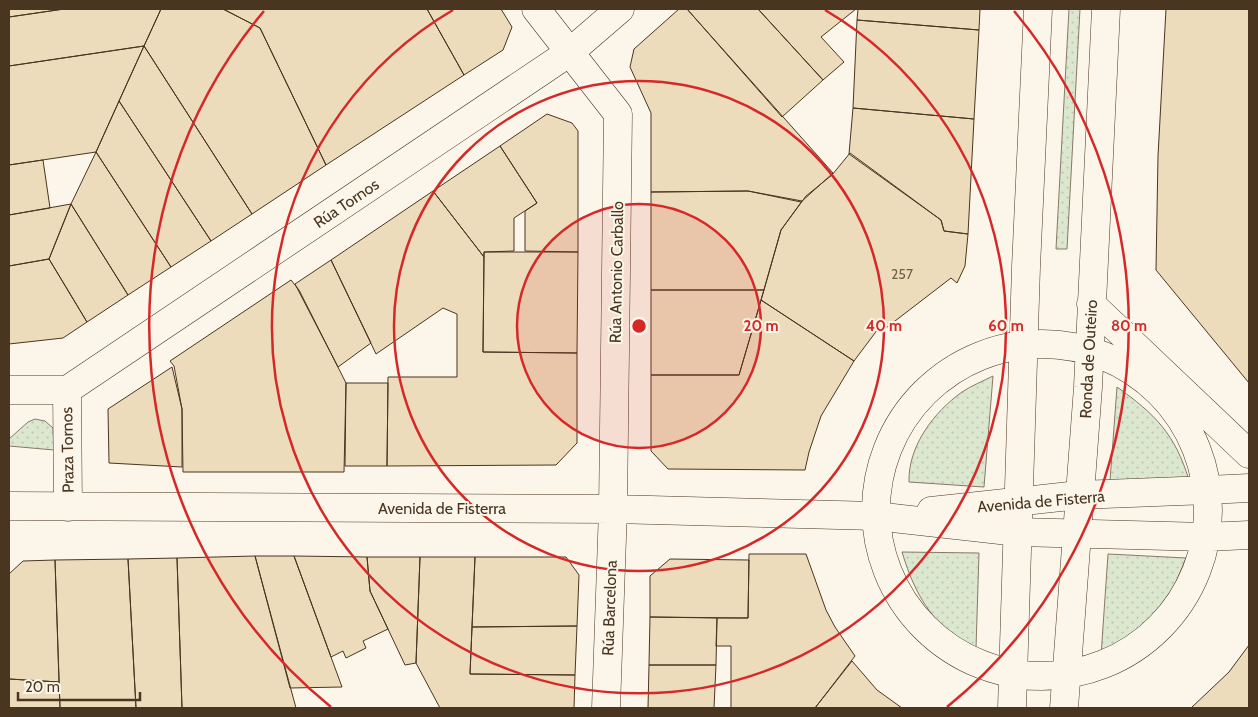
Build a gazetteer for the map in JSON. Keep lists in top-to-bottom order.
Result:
{
  "streets": {
    "street": [
      "Rúa Tornos",
      "Rúa Antonio Carballo",
      "Ronda de Outeiro",
      "Praza Tornos",
      "Avenida de Fisterra",
      "Rúa Barcelona"
    ]
  },
  "crossings": [
    ["Rúa Tornos", "Rúa Antonio Carballo"],
    ["Rúa Tornos", "Praza Tornos"],
    ["Rúa Antonio Carballo", "Avenida de Fisterra"],
    ["Rúa Antonio Carballo", "Rúa Barcelona"],
    ["Ronda de Outeiro", "Avenida de Fisterra"],
    ["Praza Tornos", "Avenida de Fisterra"],
    ["Avenida de Fisterra", "Rúa Barcelona"]
  ],
  "house_numbers": ["257"],
  "scale_bar": "20 m",
  "rings": [
    "20 m",
    "40 m",
    "60 m",
    "80 m"
  ]
}
